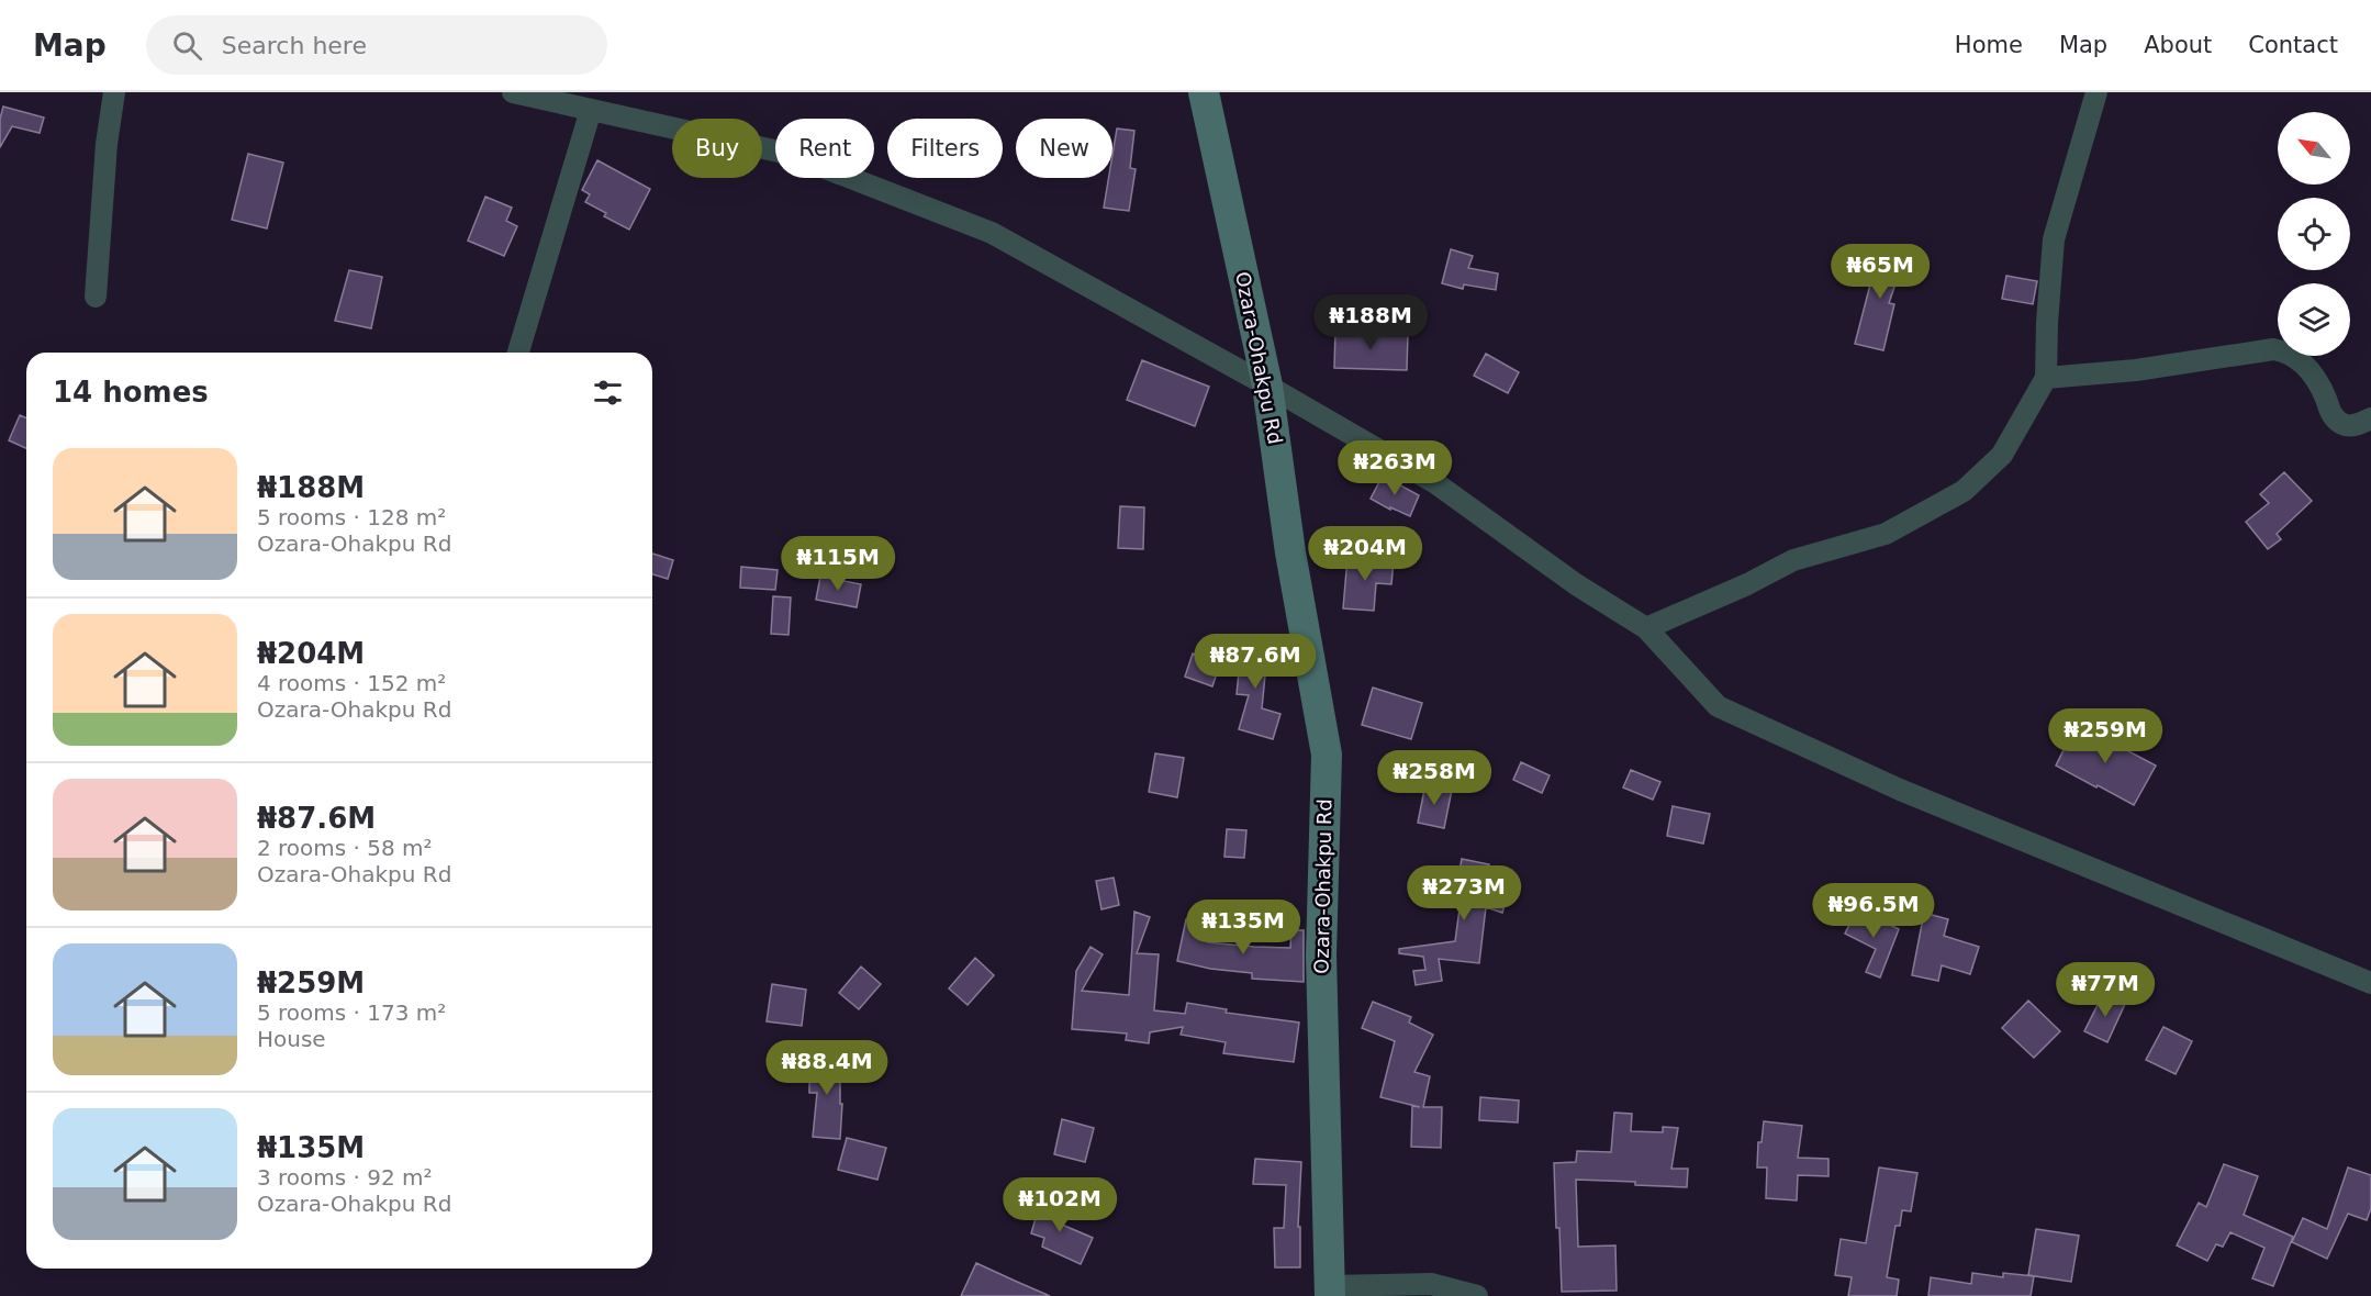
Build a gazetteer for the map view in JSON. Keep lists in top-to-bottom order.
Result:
{
  "streets": {
    "main road": ["Ozara-Ohakpu Rd"]
  },
  "north": "top left",
  "page": {
    "header": "Map",
    "search": "Search here",
    "nav": [
      "Home",
      "Map",
      "About",
      "Contact"
    ],
    "chip": [
      "Buy",
      "Rent",
      "Filters",
      "New"
    ],
    "price": [
      "₦65M",
      "₦188M",
      "₦263M",
      "₦204M",
      "₦115M",
      "₦87.6M",
      "₦259M",
      "₦258M",
      "₦273M",
      "₦96.5M",
      "₦135M",
      "₦77M",
      "₦88.4M",
      "₦102M"
    ],
    "heading": "14 homes",
    "list": [
      {
        "name": "₦188M",
        "note": "5 rooms · 128 m² · Ozara-Ohakpu Rd"
      },
      {
        "name": "₦204M",
        "note": "4 rooms · 152 m² · Ozara-Ohakpu Rd"
      },
      {
        "name": "₦87.6M",
        "note": "2 rooms · 58 m² · Ozara-Ohakpu Rd"
      },
      {
        "name": "₦259M",
        "note": "5 rooms · 173 m² · House"
      },
      {
        "name": "₦135M",
        "note": "3 rooms · 92 m² · Ozara-Ohakpu Rd"
      }
    ]
  }
}
